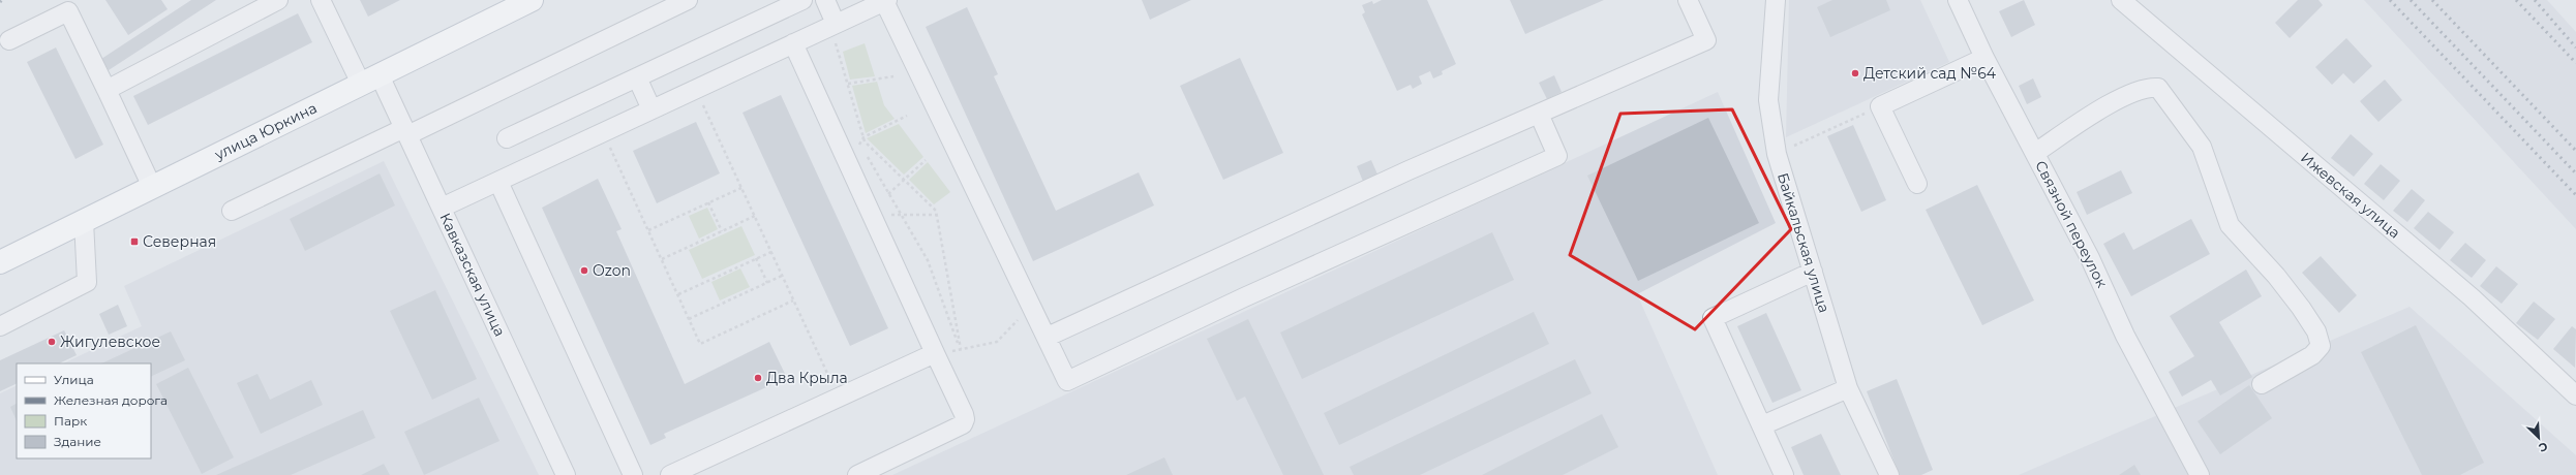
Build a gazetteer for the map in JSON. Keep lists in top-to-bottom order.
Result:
{
  "streets": {
    "main road": ["улица Юркина"],
    "street": [
      "Ижевская улица",
      "Связной переулок",
      "Байкальская улица",
      "Кавказская улица"
    ]
  },
  "crossings": [
    ["улица Юркина", "Кавказская улица"]
  ],
  "places": {
    "other": [
      "Детский сад №64",
      "Ozon",
      "Жигулевское",
      "Два Крыла"
    ],
    "transit": ["Северная"]
  },
  "legend": [
    "Улица",
    "Железная дорога",
    "Парк",
    "Здание"
  ],
  "north": "bottom right"
}
